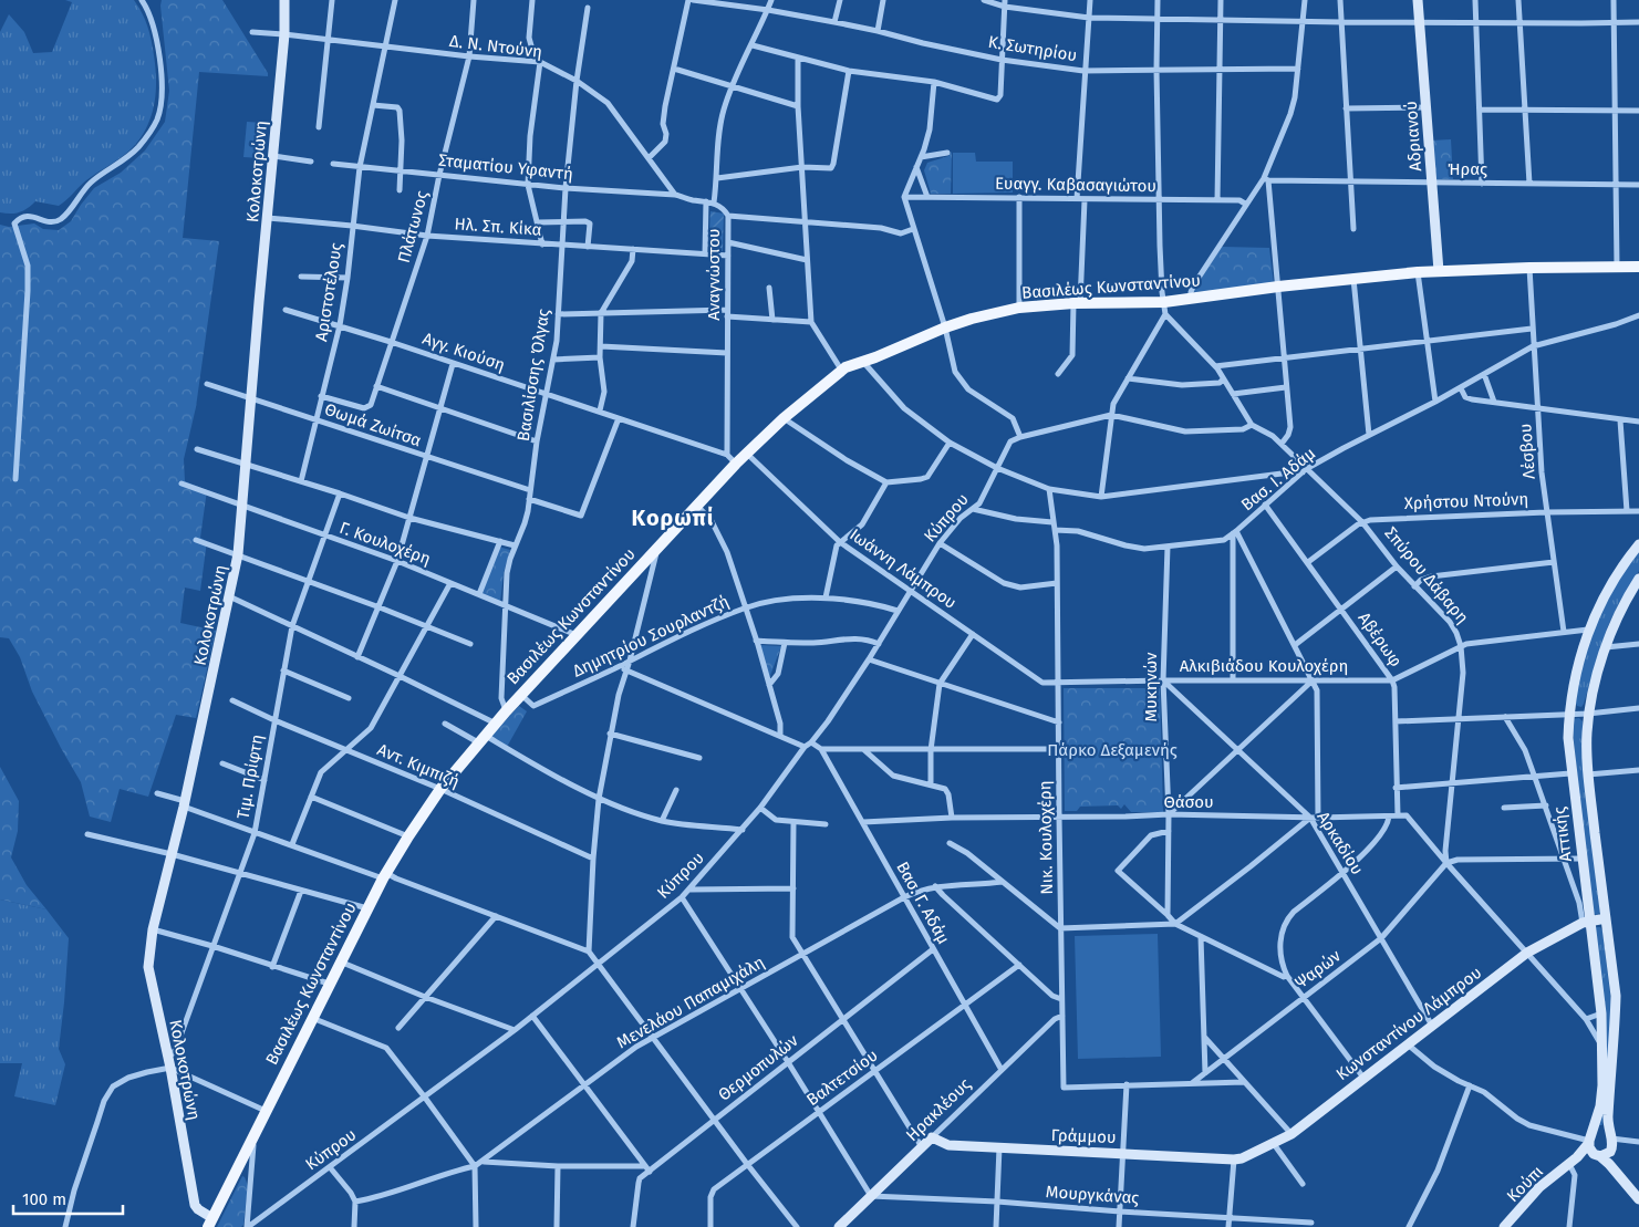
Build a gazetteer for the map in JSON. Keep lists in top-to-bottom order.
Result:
{
  "streets": {
    "main road": ["Βασιλέως Κωνσταντίνου"],
    "street": [
      "Δ. Ν. Ντούνη",
      "Κ. Σωτηρίου",
      "Αδριανού",
      "Σταματίου Υφαντή",
      "Ήρας",
      "Κολοκοτρώνη",
      "Ευαγγ. Καβασαγιώτου",
      "Πλάτωνος",
      "Ηλ. Σπ. Κίκα",
      "Αναγνώστου",
      "Αριστοτέλους",
      "Αγγ. Κιούση",
      "Βασιλίσσης Όλγας",
      "Θωμά Ζωίτσα",
      "Λέσβου",
      "Βασ. Ι. Αδάμ",
      "Χρήστου Ντούνη",
      "Κύπρου",
      "Γ. Κουλοχέρη",
      "Ιωάννη Λάμπρου",
      "Σπύρου Δάβαρη",
      "Δημητρίου Σουρλαντζή",
      "Αβέρωφ",
      "Αλκιβιάδου Κουλοχέρη",
      "Μυκηνών",
      "Αντ. Κιμπιζή",
      "Τιμ. Πρίφτη",
      "Θάσου",
      "Αττικής",
      "Νικ. Κουλοχέρη",
      "Αρκαδίου",
      "Βασ. Γ. Αδάμ",
      "Ψαρών",
      "Μενελάου Παπαμιχάλη",
      "Κωνσταντίνου Λάμπρου",
      "Θερμοπυλών",
      "Βαλτετσίου",
      "Ηρακλέους",
      "Γράμμου",
      "Κούπι",
      "Μουργκάνας"
    ]
  },
  "crossings": [
    ["Δ. Ν. Ντούνη", "Σταματίου Υφαντή"],
    ["Δ. Ν. Ντούνη", "Κολοκοτρώνη"],
    ["Δ. Ν. Ντούνη", "Πλάτωνος"],
    ["Δ. Ν. Ντούνη", "Αριστοτέλους"],
    ["Δ. Ν. Ντούνη", "Βασιλίσσης Όλγας"],
    ["Αδριανού", "Ήρας"],
    ["Αδριανού", "Βασιλέως Κωνσταντίνου"],
    ["Σταματίου Υφαντή", "Πλάτωνος"],
    ["Σταματίου Υφαντή", "Αριστοτέλους"],
    ["Σταματίου Υφαντή", "Βασιλίσσης Όλγας"],
    ["Κολοκοτρώνη", "Ηλ. Σπ. Κίκα"],
    ["Κολοκοτρώνη", "Βασιλέως Κωνσταντίνου"],
    ["Κολοκοτρώνη", "Θωμά Ζωίτσα"],
    ["Κολοκοτρώνη", "Γ. Κουλοχέρη"],
    ["Κολοκοτρώνη", "Τιμ. Πρίφτη"],
    ["Πλάτωνος", "Ηλ. Σπ. Κίκα"],
    ["Πλάτωνος", "Αριστοτέλους"],
    ["Πλάτωνος", "Αγγ. Κιούση"],
    ["Ηλ. Σπ. Κίκα", "Αναγνώστου"],
    ["Ηλ. Σπ. Κίκα", "Αριστοτέλους"],
    ["Ηλ. Σπ. Κίκα", "Βασιλίσσης Όλγας"],
    ["Αναγνώστου", "Αγγ. Κιούση"],
    ["Βασιλέως Κωνσταντίνου", "Βασιλίσσης Όλγας"],
    ["Βασιλέως Κωνσταντίνου", "Λέσβου"],
    ["Βασιλέως Κωνσταντίνου", "Γ. Κουλοχέρη"],
    ["Βασιλέως Κωνσταντίνου", "Ιωάννη Λάμπρου"],
    ["Βασιλέως Κωνσταντίνου", "Δημητρίου Σουρλαντζή"],
    ["Βασιλέως Κωνσταντίνου", "Αντ. Κιμπιζή"],
    ["Αριστοτέλους", "Αγγ. Κιούση"],
    ["Αριστοτέλους", "Θωμά Ζωίτσα"],
    ["Αγγ. Κιούση", "Βασιλίσσης Όλγας"],
    ["Βασιλίσσης Όλγας", "Θωμά Ζωίτσα"],
    ["Βασιλίσσης Όλγας", "Γ. Κουλοχέρη"],
    ["Λέσβου", "Βασ. Ι. Αδάμ"],
    ["Λέσβου", "Χρήστου Ντούνη"],
    ["Λέσβου", "Αλκιβιάδου Κουλοχέρη"],
    ["Βασ. Ι. Αδάμ", "Σπύρου Δάβαρη"],
    ["Βασ. Ι. Αδάμ", "Αβέρωφ"],
    ["Βασ. Ι. Αδάμ", "Μυκηνών"],
    ["Βασ. Ι. Αδάμ", "Νικ. Κουλοχέρη"],
    ["Χρήστου Ντούνη", "Σπύρου Δάβαρη"],
    ["Χρήστου Ντούνη", "Αβέρωφ"],
    ["Κύπρου", "Ιωάννη Λάμπρου"],
    ["Κύπρου", "Δημητρίου Σουρλαντζή"],
    ["Γ. Κουλοχέρη", "Τιμ. Πρίφτη"],
    ["Ιωάννη Λάμπρου", "Αλκιβιάδου Κουλοχέρη"],
    ["Ιωάννη Λάμπρου", "Νικ. Κουλοχέρη"],
    ["Σπύρου Δάβαρη", "Αλκιβιάδου Κουλοχέρη"],
    ["Σπύρου Δάβαρη", "Ψαρών"],
    ["Αβέρωφ", "Αλκιβιάδου Κουλοχέρη"],
    ["Αβέρωφ", "Θάσου"],
    ["Αλκιβιάδου Κουλοχέρη", "Μυκηνών"],
    ["Αλκιβιάδου Κουλοχέρη", "Αττικής"],
    ["Αλκιβιάδου Κουλοχέρη", "Νικ. Κουλοχέρη"],
    ["Αλκιβιάδου Κουλοχέρη", "Αρκαδίου"],
    ["Μυκηνών", "Θάσου"],
    ["Μυκηνών", "Αρκαδίου"],
    ["Αντ. Κιμπιζή", "Τιμ. Πρίφτη"],
    ["Θάσου", "Νικ. Κουλοχέρη"],
    ["Θάσου", "Αρκαδίου"],
    ["Θάσου", "Βασ. Γ. Αδάμ"],
    ["Αττικής", "Κωνσταντίνου Λάμπρου"],
    ["Νικ. Κουλοχέρη", "Ηρακλέους"],
    ["Αρκαδίου", "Ψαρών"],
    ["Αρκαδίου", "Κωνσταντίνου Λάμπρου"],
    ["Βασ. Γ. Αδάμ", "Μενελάου Παπαμιχάλη"],
    ["Βασ. Γ. Αδάμ", "Θερμοπυλών"],
    ["Βασ. Γ. Αδάμ", "Βαλτετσίου"],
    ["Βασ. Γ. Αδάμ", "Ηρακλέους"],
    ["Κωνσταντίνου Λάμπρου", "Γράμμου"],
    ["Ηρακλέους", "Γράμμου"],
    ["Ηρακλέους", "Μουργκάνας"]
  ],
  "districts": ["Κορωπί"],
  "parks": ["Πάρκο Δεξαμενής"],
  "scale_bar": "100 m"
}
